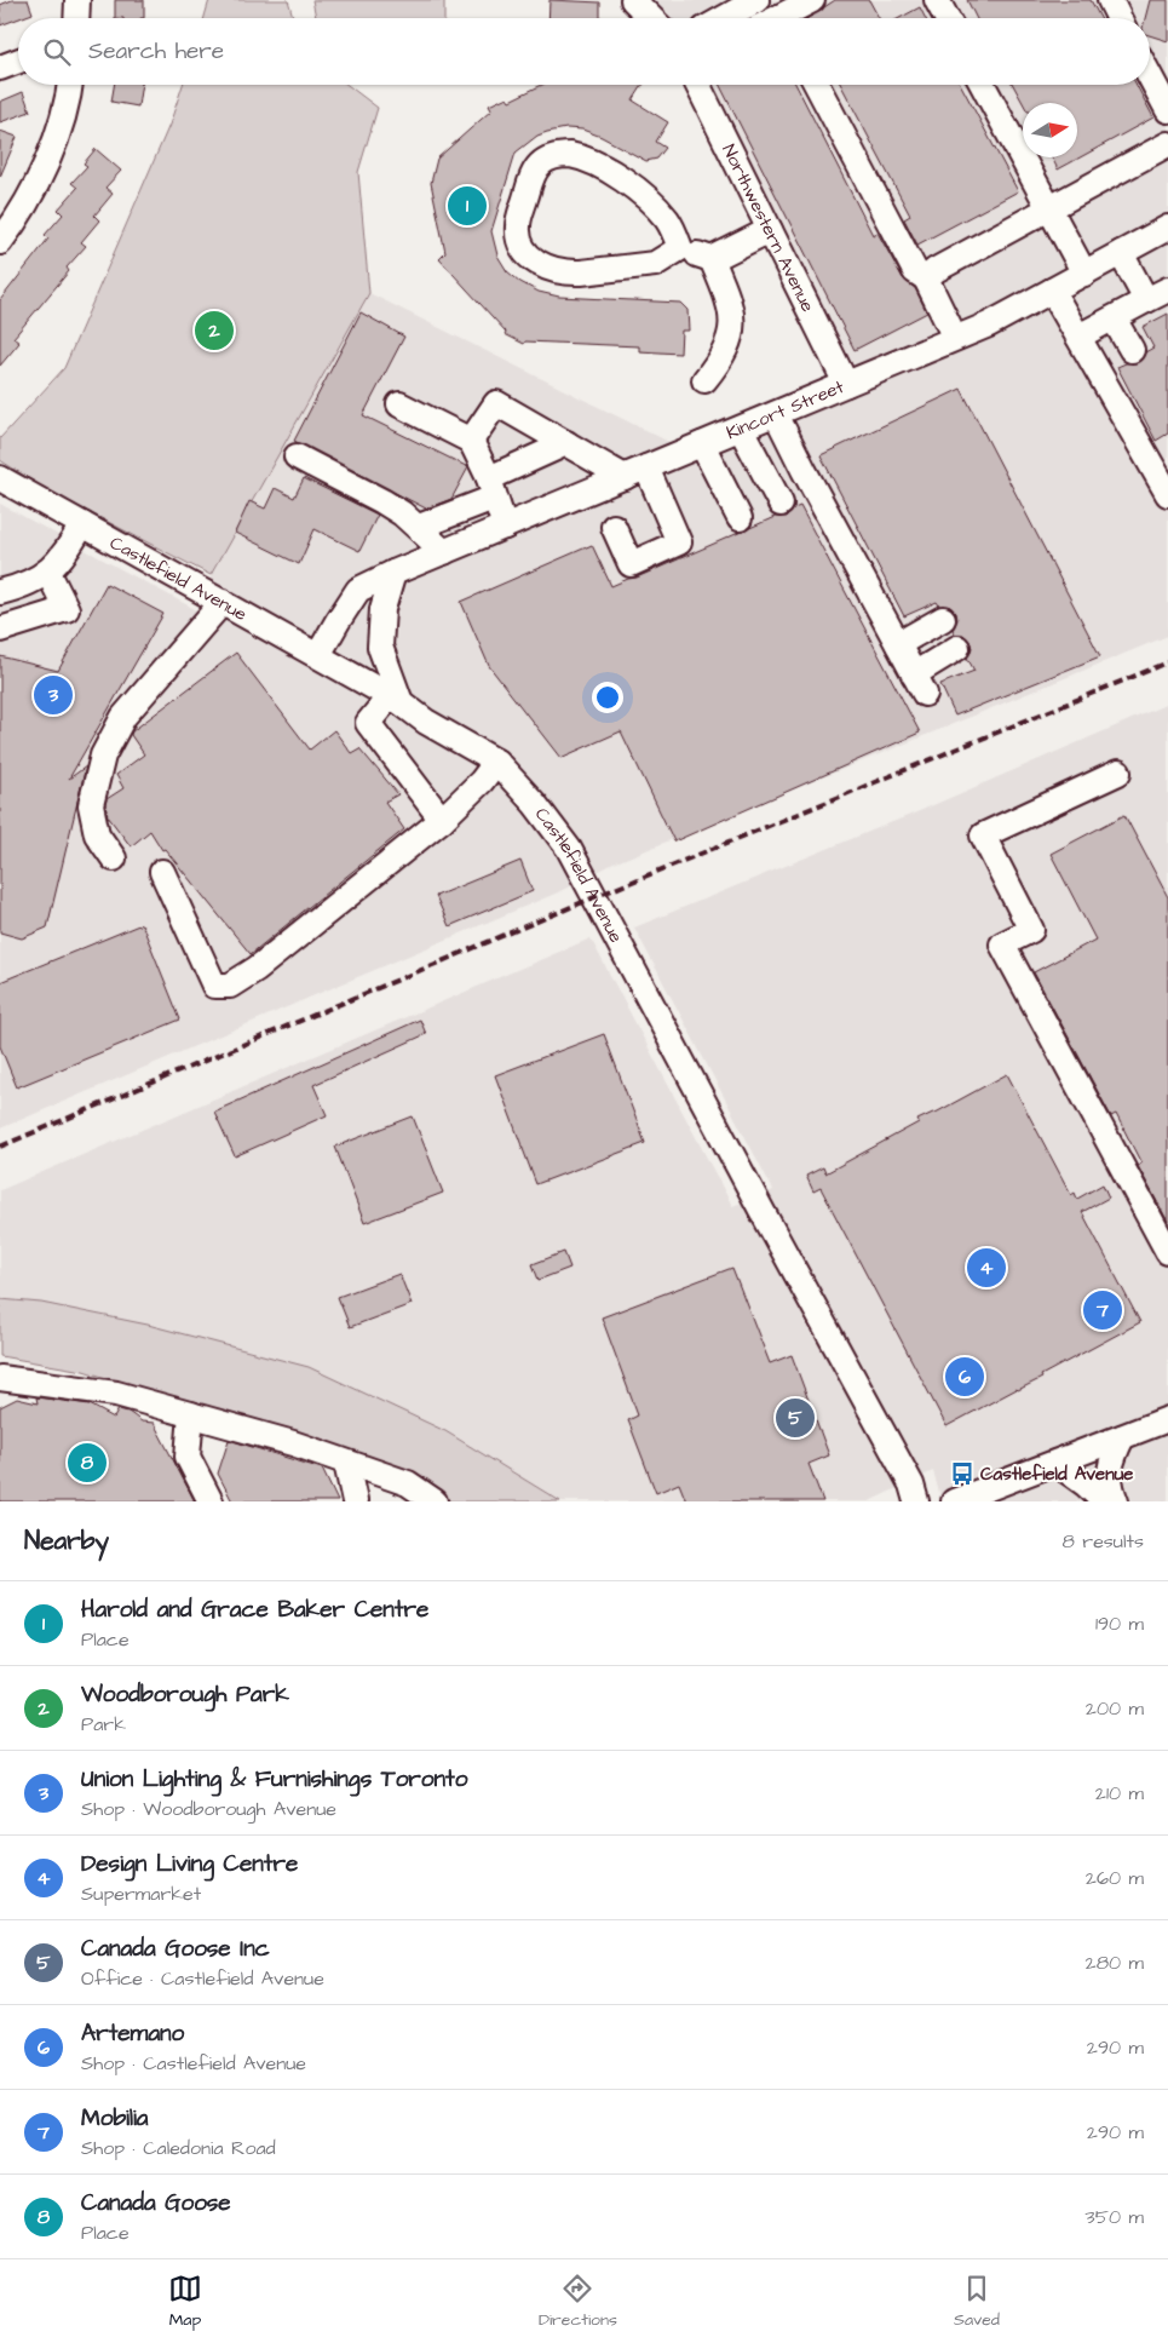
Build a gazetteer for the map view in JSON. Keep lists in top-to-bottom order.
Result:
{
  "streets": {
    "street": ["Northwestern Avenue", "Kincort Street", "Castlefield Avenue"]
  },
  "crossings": [
    ["Northwestern Avenue", "Kincort Street"],
    ["Kincort Street", "Castlefield Avenue"]
  ],
  "places": {
    "bus stop": ["Castlefield Avenue"]
  },
  "north": "right",
  "page": {
    "search": "Search here",
    "pins": [
      "1",
      "2",
      "3",
      "4",
      "7",
      "6",
      "5",
      "8"
    ],
    "heading": ["Nearby", "8 results"],
    "list": [
      {
        "mark": "1",
        "name": "Harold and Grace Baker Centre",
        "note": "Place",
        "value": "190 m"
      },
      {
        "mark": "2",
        "name": "Woodborough Park",
        "note": "Park",
        "value": "200 m"
      },
      {
        "mark": "3",
        "name": "Union Lighting & Furnishings Toronto",
        "note": "Shop · Woodborough Avenue",
        "value": "210 m"
      },
      {
        "mark": "4",
        "name": "Design Living Centre",
        "note": "Supermarket",
        "value": "260 m"
      },
      {
        "mark": "5",
        "name": "Canada Goose Inc",
        "note": "Office · Castlefield Avenue",
        "value": "280 m"
      },
      {
        "mark": "6",
        "name": "Artemano",
        "note": "Shop · Castlefield Avenue",
        "value": "290 m"
      },
      {
        "mark": "7",
        "name": "Mobilia",
        "note": "Shop · Caledonia Road",
        "value": "290 m"
      },
      {
        "mark": "8",
        "name": "Canada Goose",
        "note": "Place",
        "value": "350 m"
      }
    ],
    "nav": ["Map", "Directions", "Saved"]
  }
}
